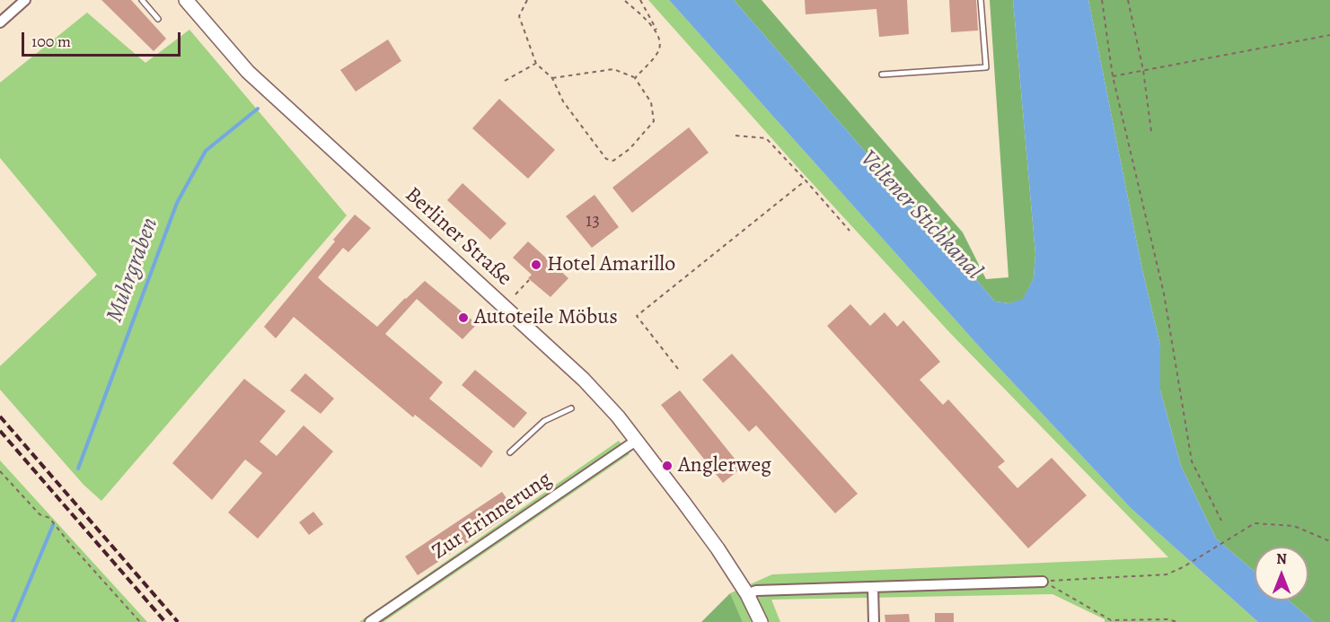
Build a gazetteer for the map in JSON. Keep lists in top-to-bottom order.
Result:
{
  "streets": {
    "main road": ["Berliner Straße"],
    "street": ["Zur Erinnerung"]
  },
  "crossings": [
    ["Berliner Straße", "Zur Erinnerung"]
  ],
  "water": ["Veltener Stichkanal", "Muhrgraben"],
  "places": ["Hotel Amarillo", "Autoteile Möbus", "Anglerweg"],
  "house_numbers": ["13"],
  "scale_bar": "100 m",
  "north": "top"
}
